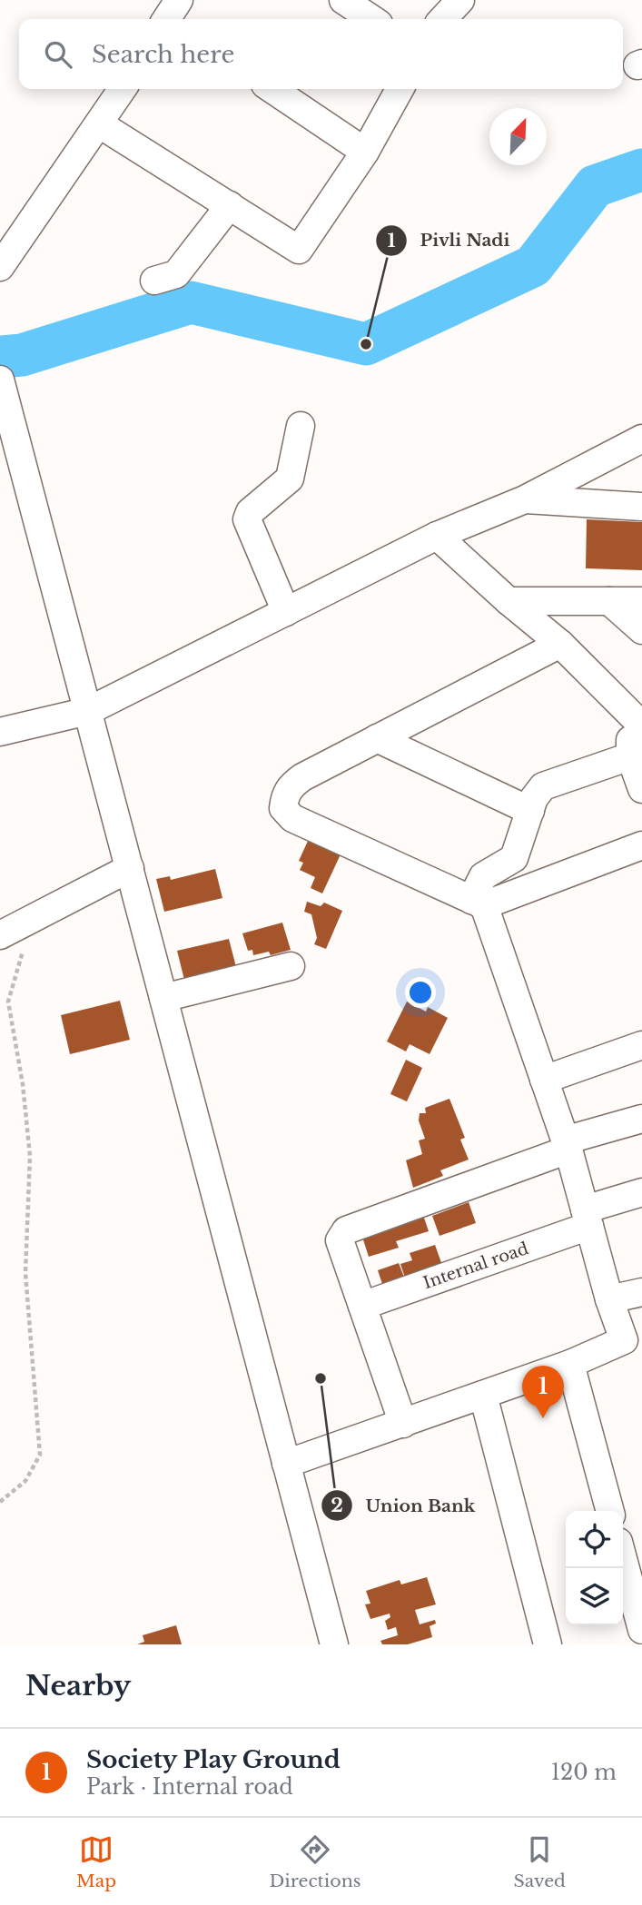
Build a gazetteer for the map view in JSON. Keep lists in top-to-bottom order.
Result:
{
  "streets": {
    "street": ["Internal road"]
  },
  "places": ["Pivli Nadi", "Union Bank"],
  "north": "top right",
  "page": {
    "search": "Search here",
    "pins": "1",
    "heading": "Nearby",
    "list": [
      {
        "mark": "1",
        "name": "Society Play Ground",
        "note": "Park · Internal road",
        "value": "120 m"
      }
    ],
    "nav": ["Map", "Directions", "Saved"]
  }
}
